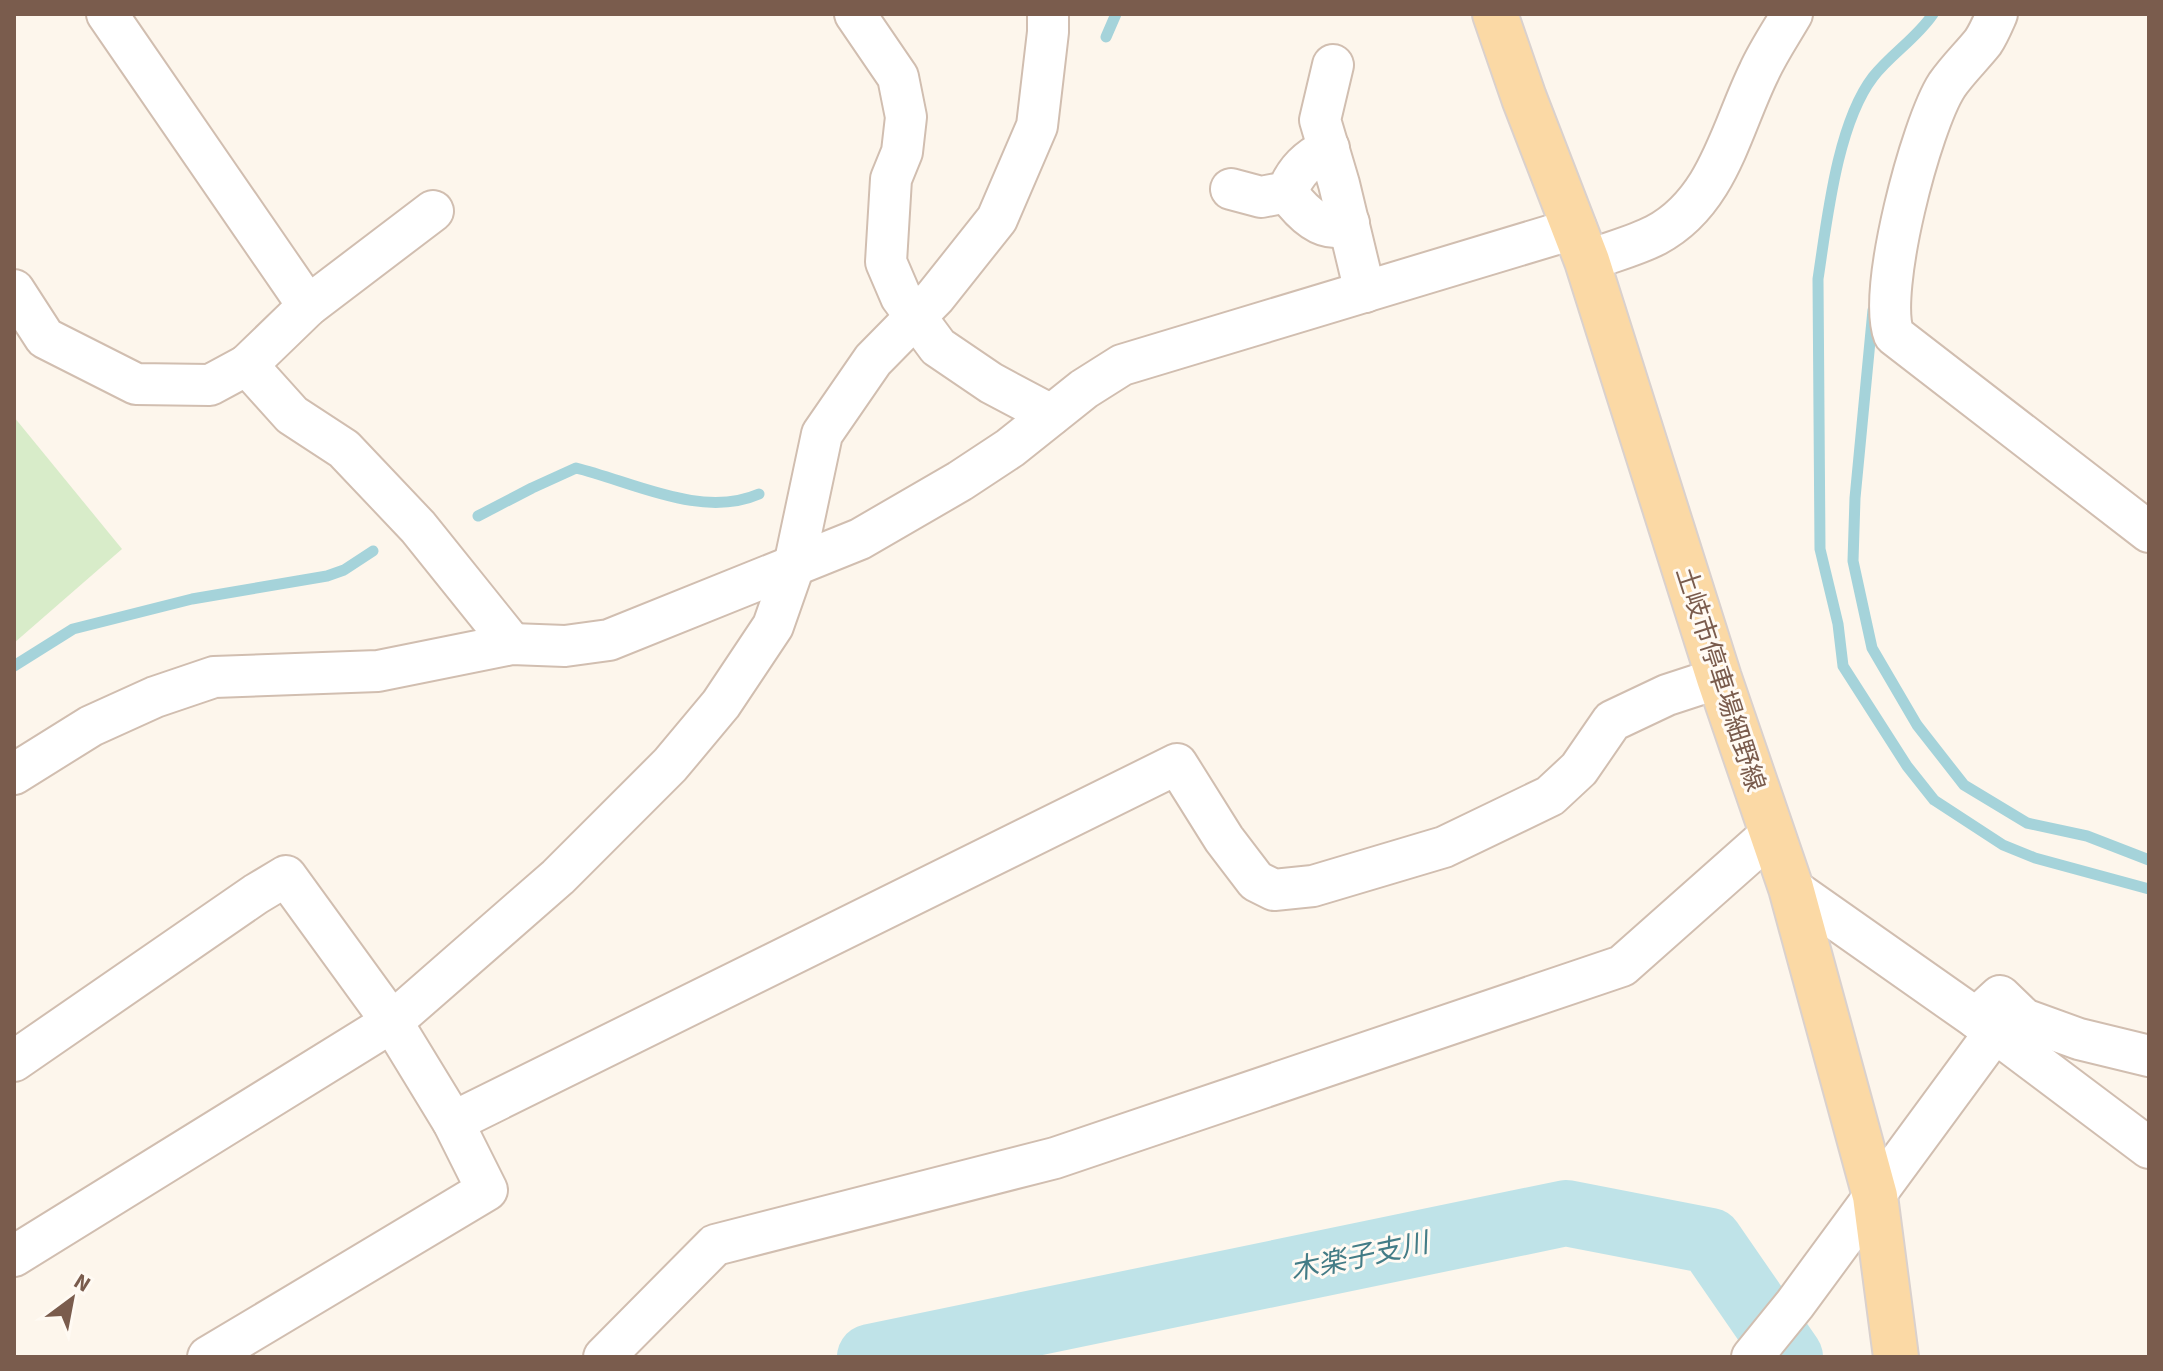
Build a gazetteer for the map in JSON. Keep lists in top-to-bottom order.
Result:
{
  "streets": {
    "main road": ["土岐市停車場細野線"]
  },
  "water": ["木楽子支川"],
  "north": "top right"
}
